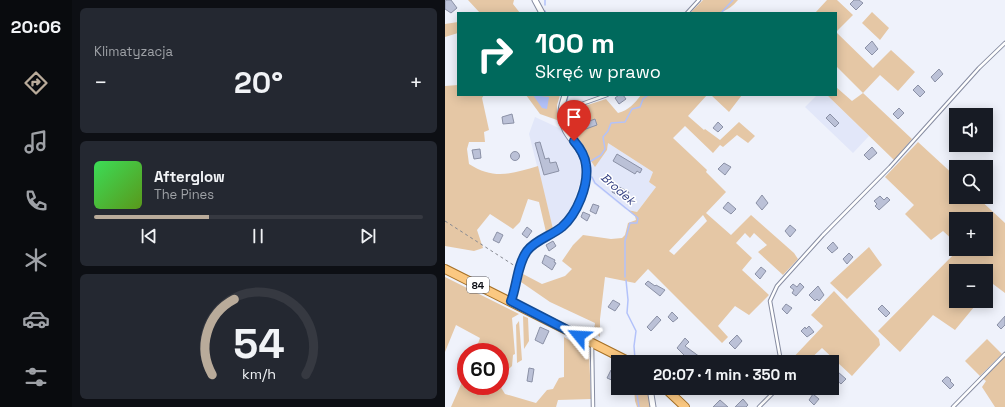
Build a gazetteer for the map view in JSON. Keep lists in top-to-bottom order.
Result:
{
  "streets": {
    "main road": ["84"]
  },
  "water": ["Brodek"],
  "page": {
    "tabs": "20:06",
    "tile": "Klimatyzacja",
    "turn": ["100 m", "Skręć w prawo"],
    "heat": ["−", "20°", "+"],
    "map_buttons": ["+", "−"],
    "song": ["Afterglow", "The Pines"],
    "limit": "60",
    "trip": "20:07 · 1 min · 350 m",
    "gauge": ["54", "km/h"]
  }
}
